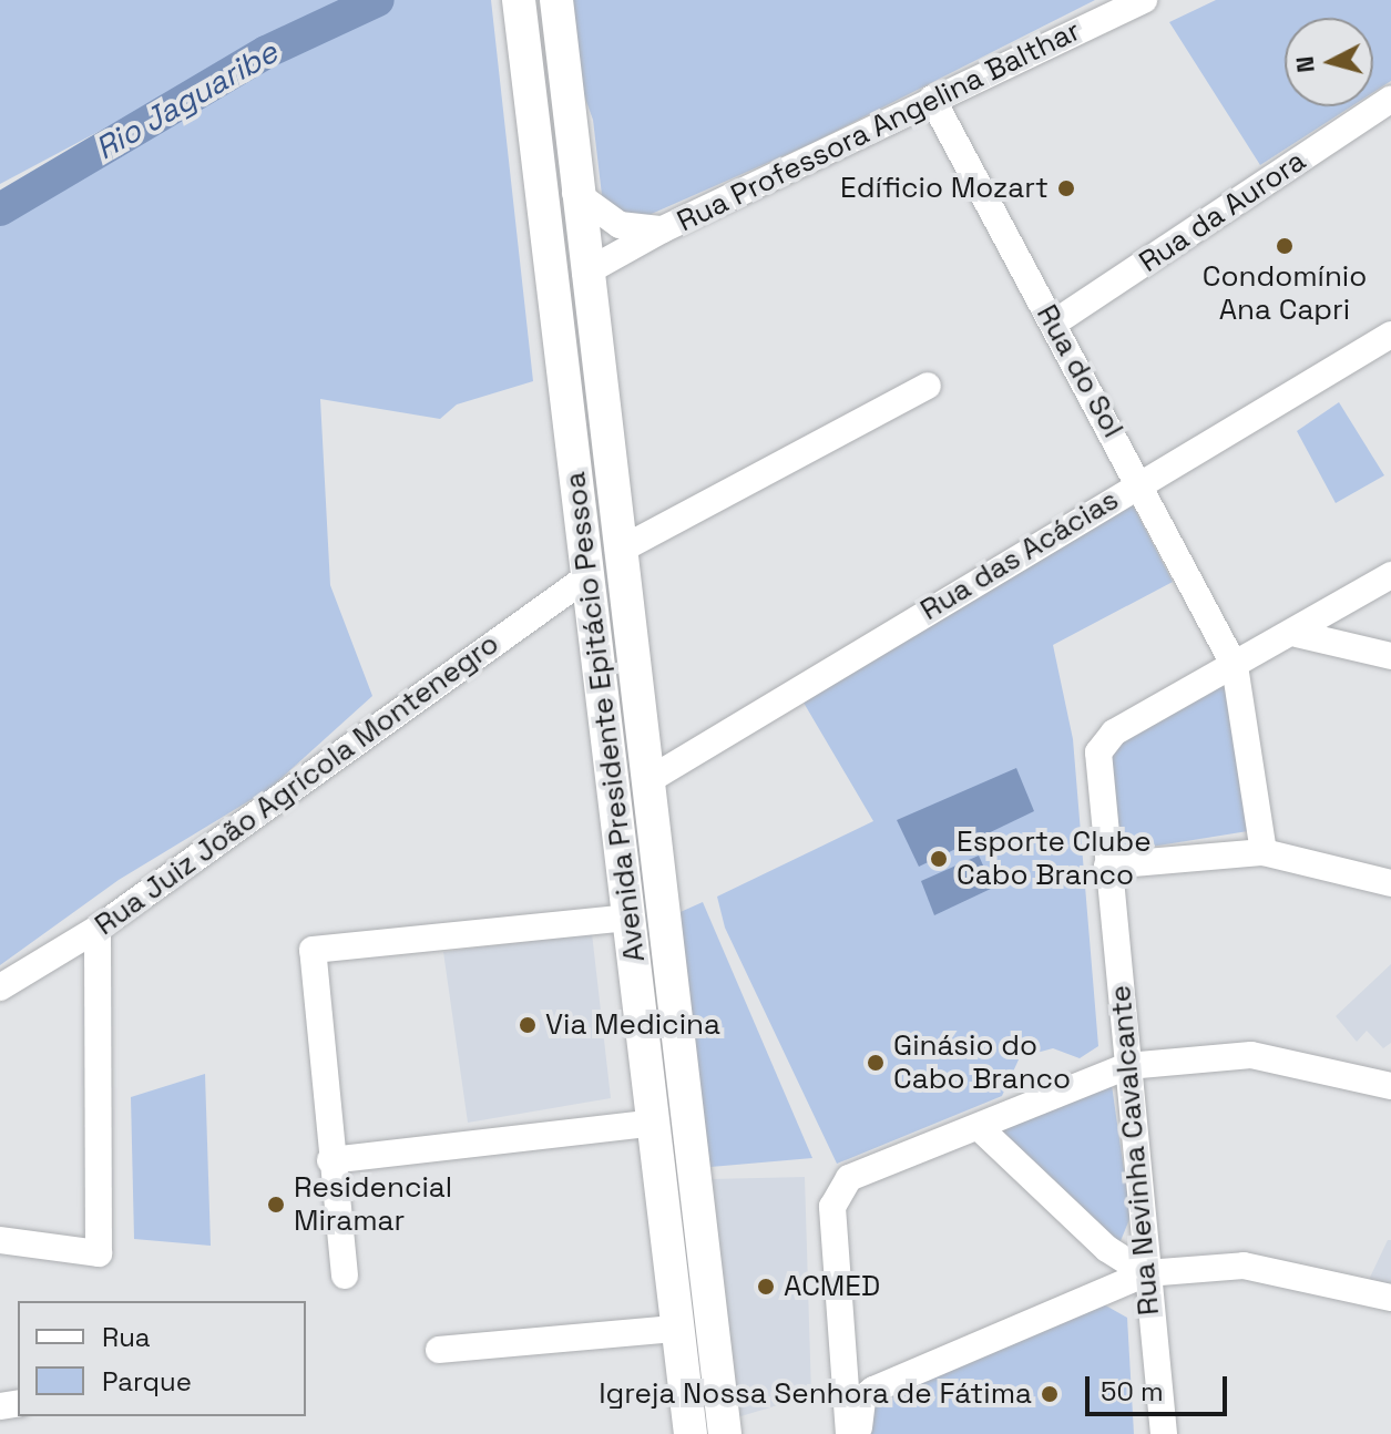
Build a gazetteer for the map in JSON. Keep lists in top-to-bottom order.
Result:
{
  "streets": {
    "main road": ["Avenida Presidente Epitácio Pessoa"],
    "street": [
      "Rua Professora Angelina Balthar",
      "Rua da Aurora",
      "Rua do Sol",
      "Rua das Acácias",
      "Rua Juiz João Agrícola Montenegro",
      "Rua Nevinha Cavalcante"
    ]
  },
  "crossings": [
    ["Rua Professora Angelina Balthar", "Rua do Sol"],
    ["Rua Professora Angelina Balthar", "Avenida Presidente Epitácio Pessoa"],
    ["Rua da Aurora", "Rua do Sol"],
    ["Rua do Sol", "Rua das Acácias"],
    ["Rua do Sol", "Rua Nevinha Cavalcante"],
    ["Rua das Acácias", "Avenida Presidente Epitácio Pessoa"],
    ["Avenida Presidente Epitácio Pessoa", "Rua Juiz João Agrícola Montenegro"]
  ],
  "water": ["Rio Jaguaribe"],
  "places": [
    "Edíficio Mozart",
    "Condomínio Ana Capri",
    "Esporte Clube Cabo Branco",
    "Via Medicina",
    "Ginásio do Cabo Branco",
    "Residencial Miramar",
    "ACMED",
    "Igreja Nossa Senhora de Fátima"
  ],
  "legend": ["Rua", "Parque"],
  "scale_bar": "50 m",
  "north": "left"
}
